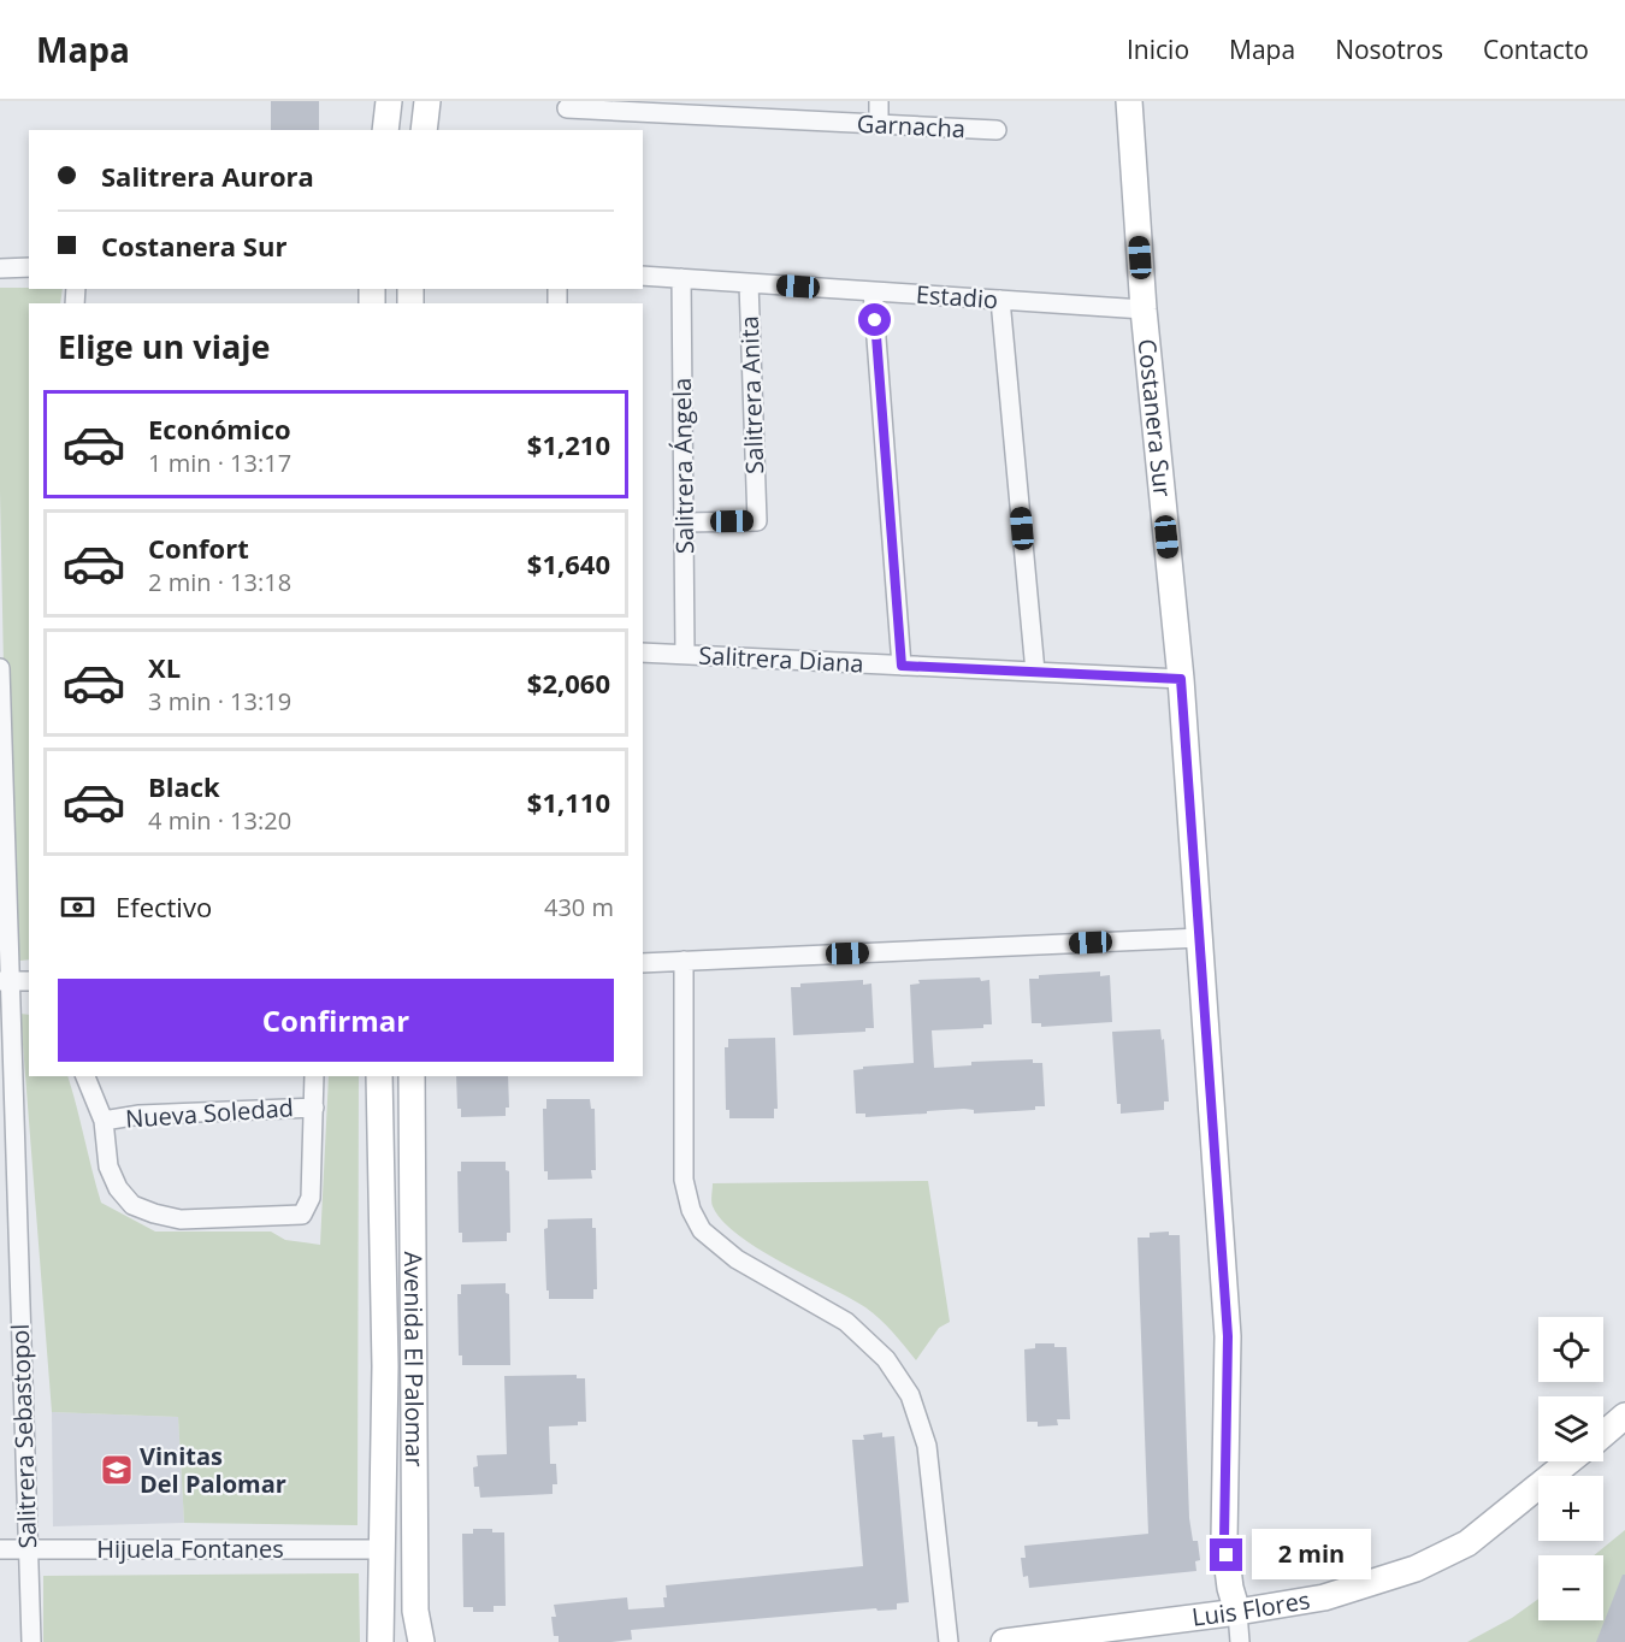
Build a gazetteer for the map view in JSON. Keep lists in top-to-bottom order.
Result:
{
  "streets": {
    "street": [
      "Garnacha",
      "Estadio",
      "Salitrera Anita",
      "Costanera Sur",
      "Salitrera Ángela",
      "Salitrera Diana",
      "Nueva Soledad",
      "Avenida El Palomar",
      "Salitrera Sebastopol",
      "Hijuela Fontanes",
      "Luis Flores"
    ]
  },
  "crossings": [
    ["Estadio", "Salitrera Anita"],
    ["Estadio", "Costanera Sur"],
    ["Estadio", "Salitrera Ángela"],
    ["Salitrera Anita", "Salitrera Ángela"],
    ["Costanera Sur", "Salitrera Diana"],
    ["Costanera Sur", "Luis Flores"],
    ["Salitrera Ángela", "Salitrera Diana"],
    ["Avenida El Palomar", "Hijuela Fontanes"],
    ["Salitrera Sebastopol", "Hijuela Fontanes"]
  ],
  "places": {
    "school or university": ["Vinitas Del Palomar"]
  },
  "page": {
    "header": "Mapa",
    "nav": [
      "Inicio",
      "Mapa",
      "Nosotros",
      "Contacto"
    ],
    "banner": ["Salitrera Aurora", "Costanera Sur"],
    "heading": "Elige un viaje",
    "list": [
      {
        "name": "Económico",
        "note": "1 min · 13:17",
        "value": "$1,210"
      },
      {
        "name": "Confort",
        "note": "2 min · 13:18",
        "value": "$1,640"
      },
      {
        "name": "XL",
        "note": "3 min · 13:19",
        "value": "$2,060"
      },
      {
        "name": "Black",
        "note": "4 min · 13:20",
        "value": "$1,110"
      }
    ],
    "pay": ["Efectivo", "430 m"],
    "buttons": "Confirmar",
    "map_buttons": ["+", "−"],
    "bubble": "2 min"
  }
}
